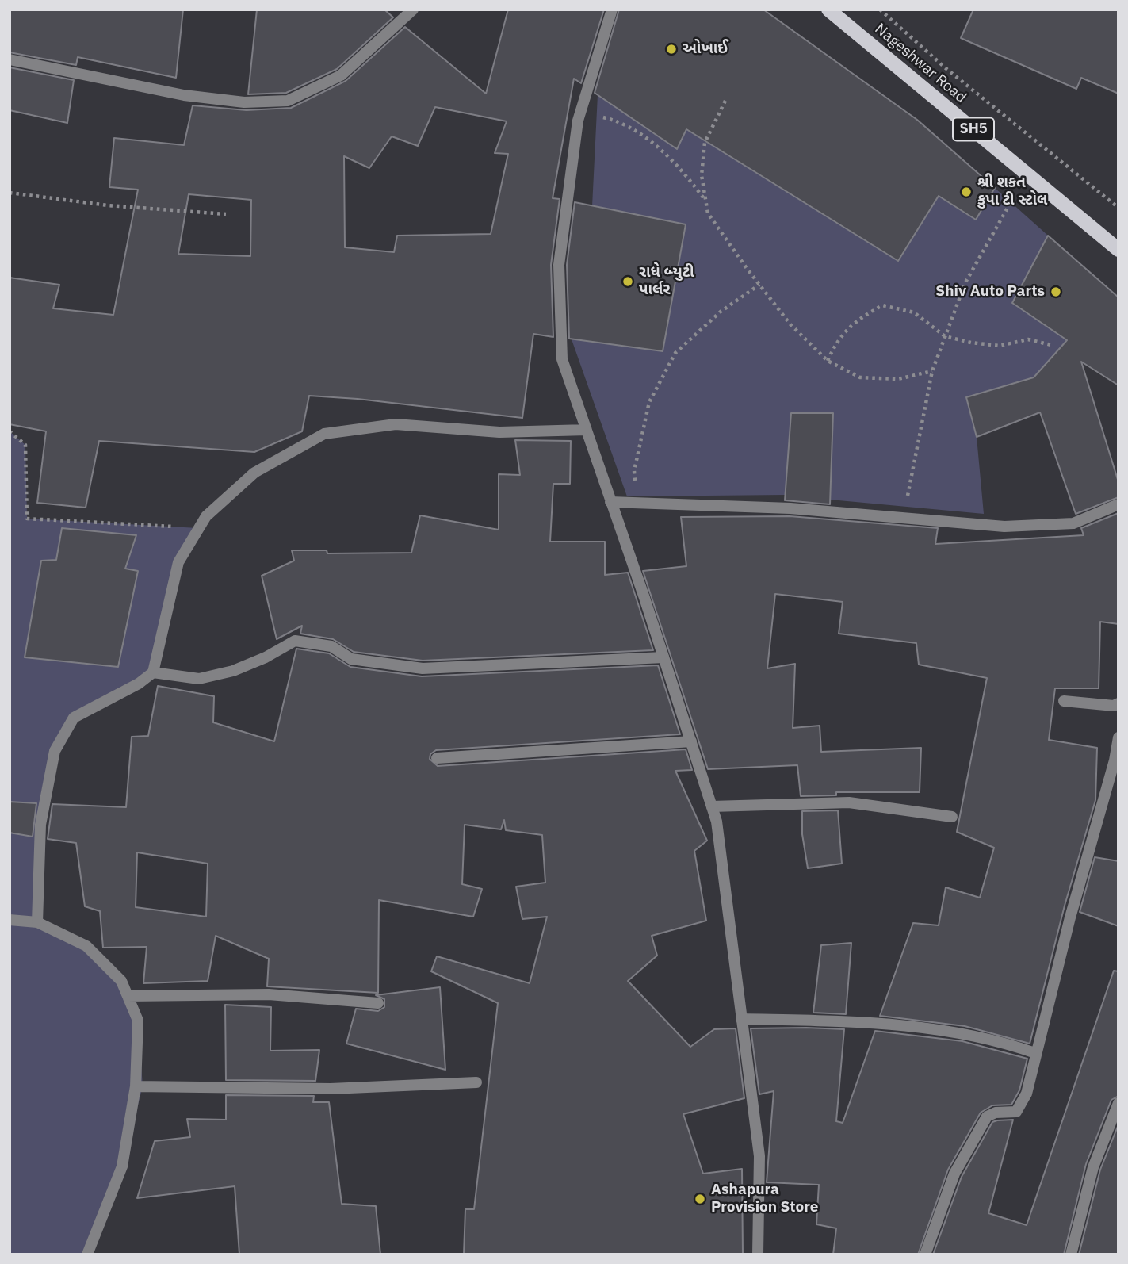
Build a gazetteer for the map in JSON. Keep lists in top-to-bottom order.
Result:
{
  "streets": {
    "main road": ["Nageshwar Road", "SH5"]
  },
  "places": [
    "ઓખાઈ",
    "શ્રી શકત કુપા ટી સ્ટોલ",
    "રાધે બ્યુટી પાર્લર",
    "Shiv Auto Parts",
    "Ashapura Provision Store"
  ]
}
